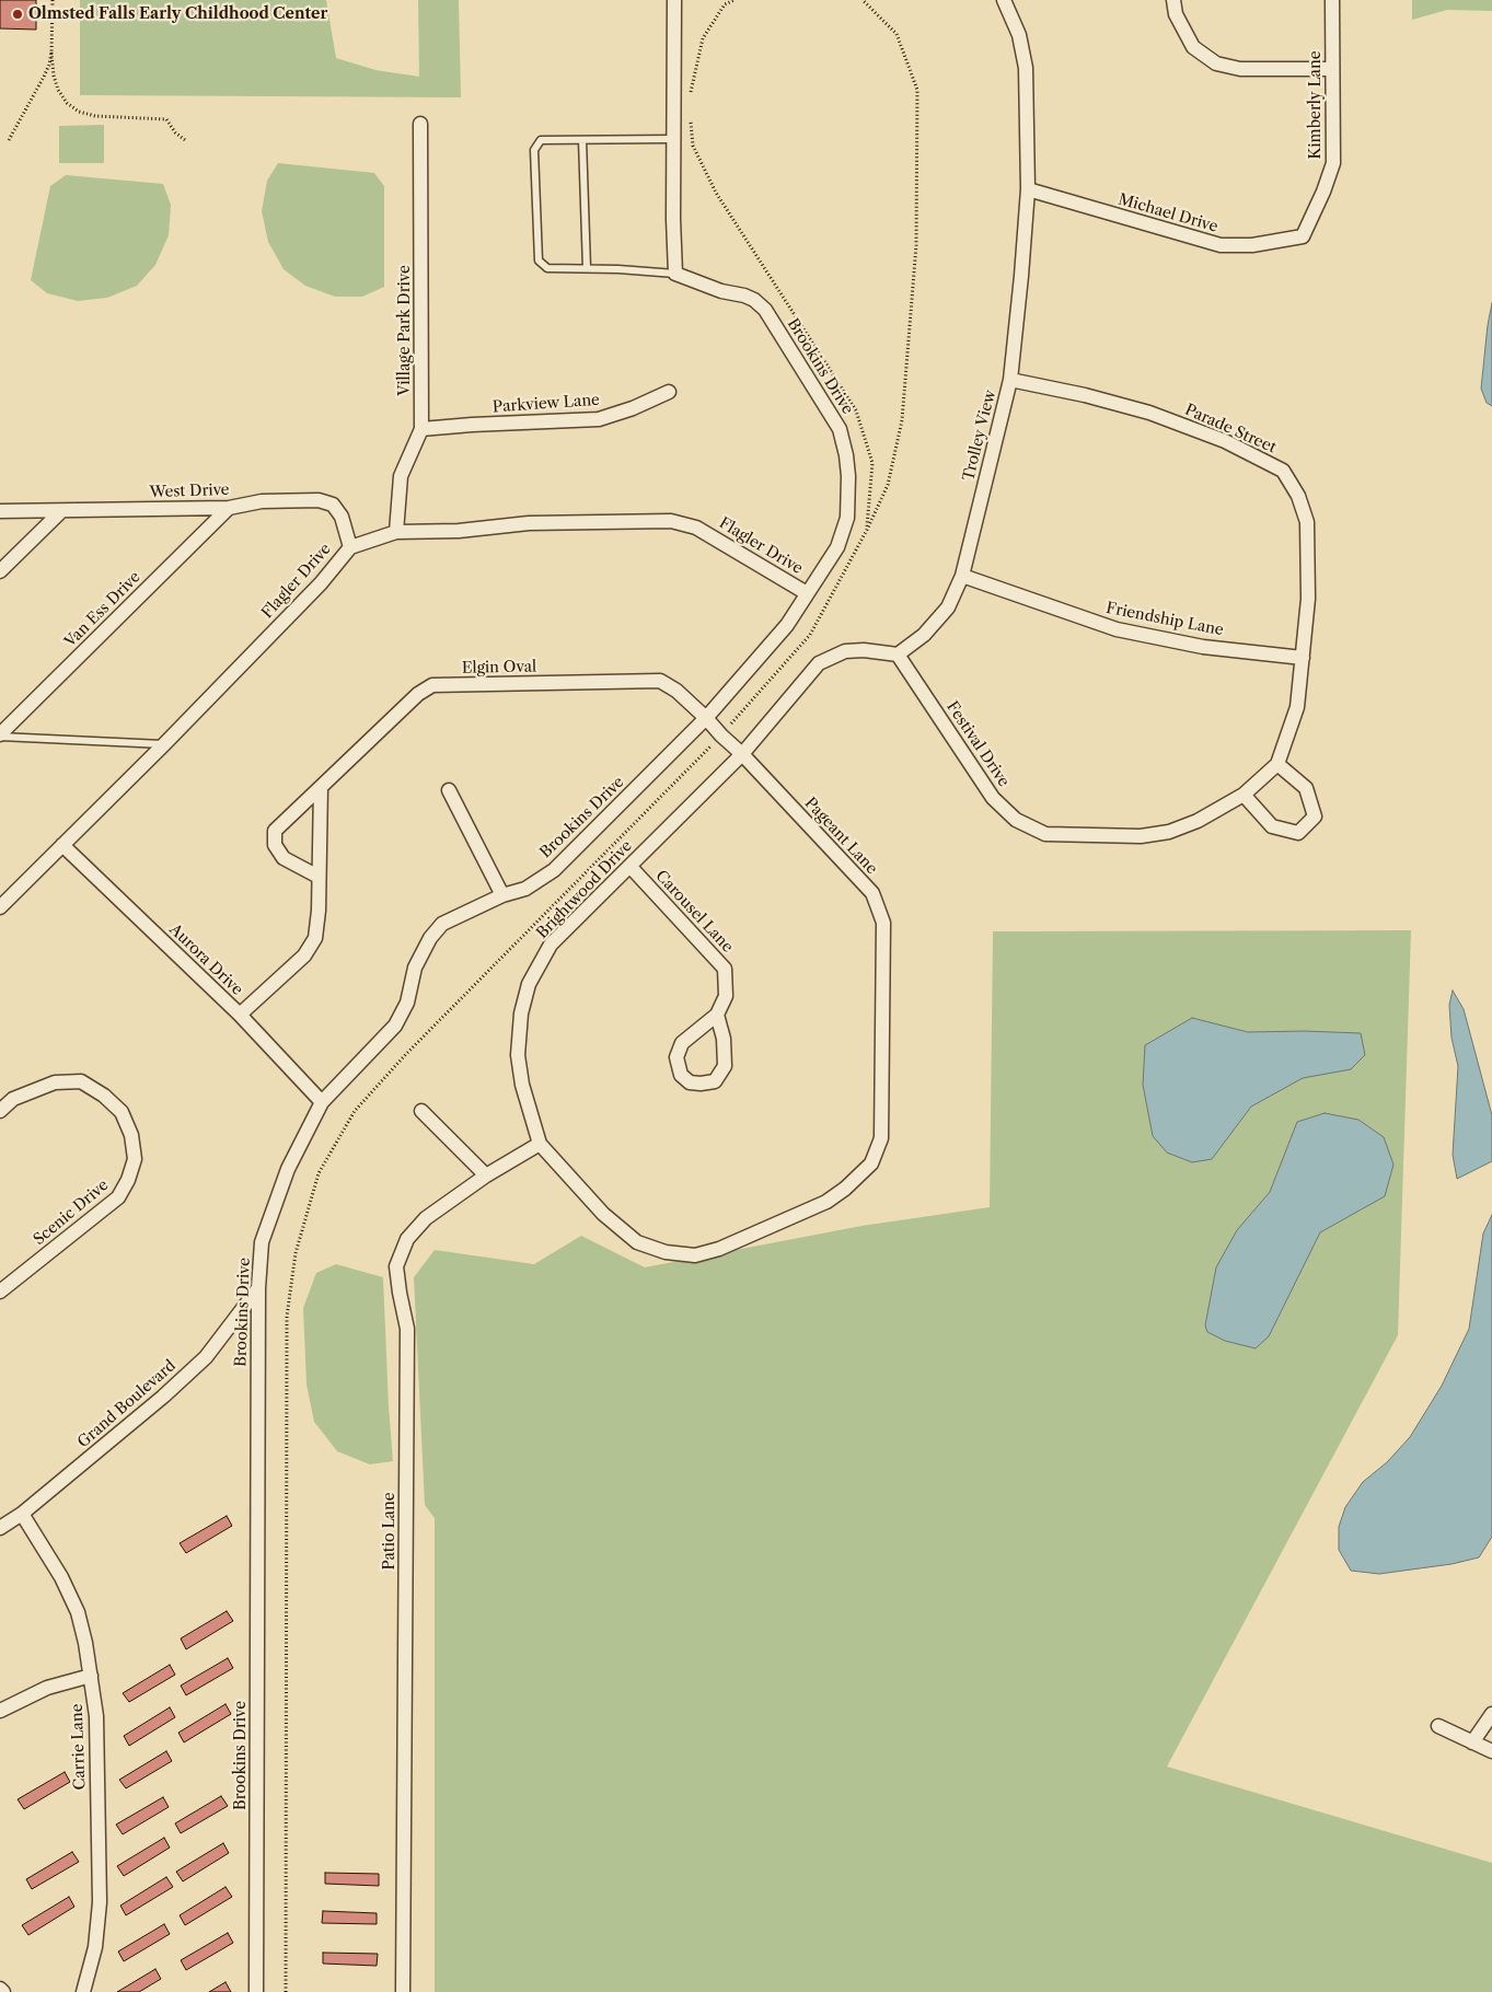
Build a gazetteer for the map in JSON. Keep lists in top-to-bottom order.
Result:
{
  "streets": {
    "street": [
      "Kimberly Lane",
      "Michael Drive",
      "Village Park Drive",
      "Brookins Drive",
      "Parkview Lane",
      "Parade Street",
      "Trolley View",
      "West Drive",
      "Flagler Drive",
      "Van Ess Drive",
      "Friendship Lane",
      "Elgin Oval",
      "Festival Drive",
      "Pageant Lane",
      "Brightwood Drive",
      "Carousel Lane",
      "Aurora Drive",
      "Scenic Drive",
      "Grand Boulevard",
      "Patio Lane",
      "Carrie Lane"
    ]
  },
  "crossings": [
    ["Kimberly Lane", "Michael Drive"],
    ["Michael Drive", "Trolley View"],
    ["Village Park Drive", "Parkview Lane"],
    ["Village Park Drive", "Flagler Drive"],
    ["Brookins Drive", "Flagler Drive"],
    ["Brookins Drive", "Elgin Oval"],
    ["Brookins Drive", "Pageant Lane"],
    ["Brookins Drive", "Aurora Drive"],
    ["Brookins Drive", "Grand Boulevard"],
    ["Parade Street", "Trolley View"],
    ["Parade Street", "Friendship Lane"],
    ["Parade Street", "Festival Drive"],
    ["Trolley View", "Friendship Lane"],
    ["Trolley View", "Festival Drive"],
    ["West Drive", "Flagler Drive"],
    ["West Drive", "Van Ess Drive"],
    ["Flagler Drive", "Aurora Drive"],
    ["Friendship Lane", "Festival Drive"],
    ["Elgin Oval", "Pageant Lane"],
    ["Pageant Lane", "Brightwood Drive"],
    ["Brightwood Drive", "Carousel Lane"],
    ["Brightwood Drive", "Patio Lane"],
    ["Grand Boulevard", "Carrie Lane"]
  ],
  "places": ["Olmsted Falls Early Childhood Center"]
}
